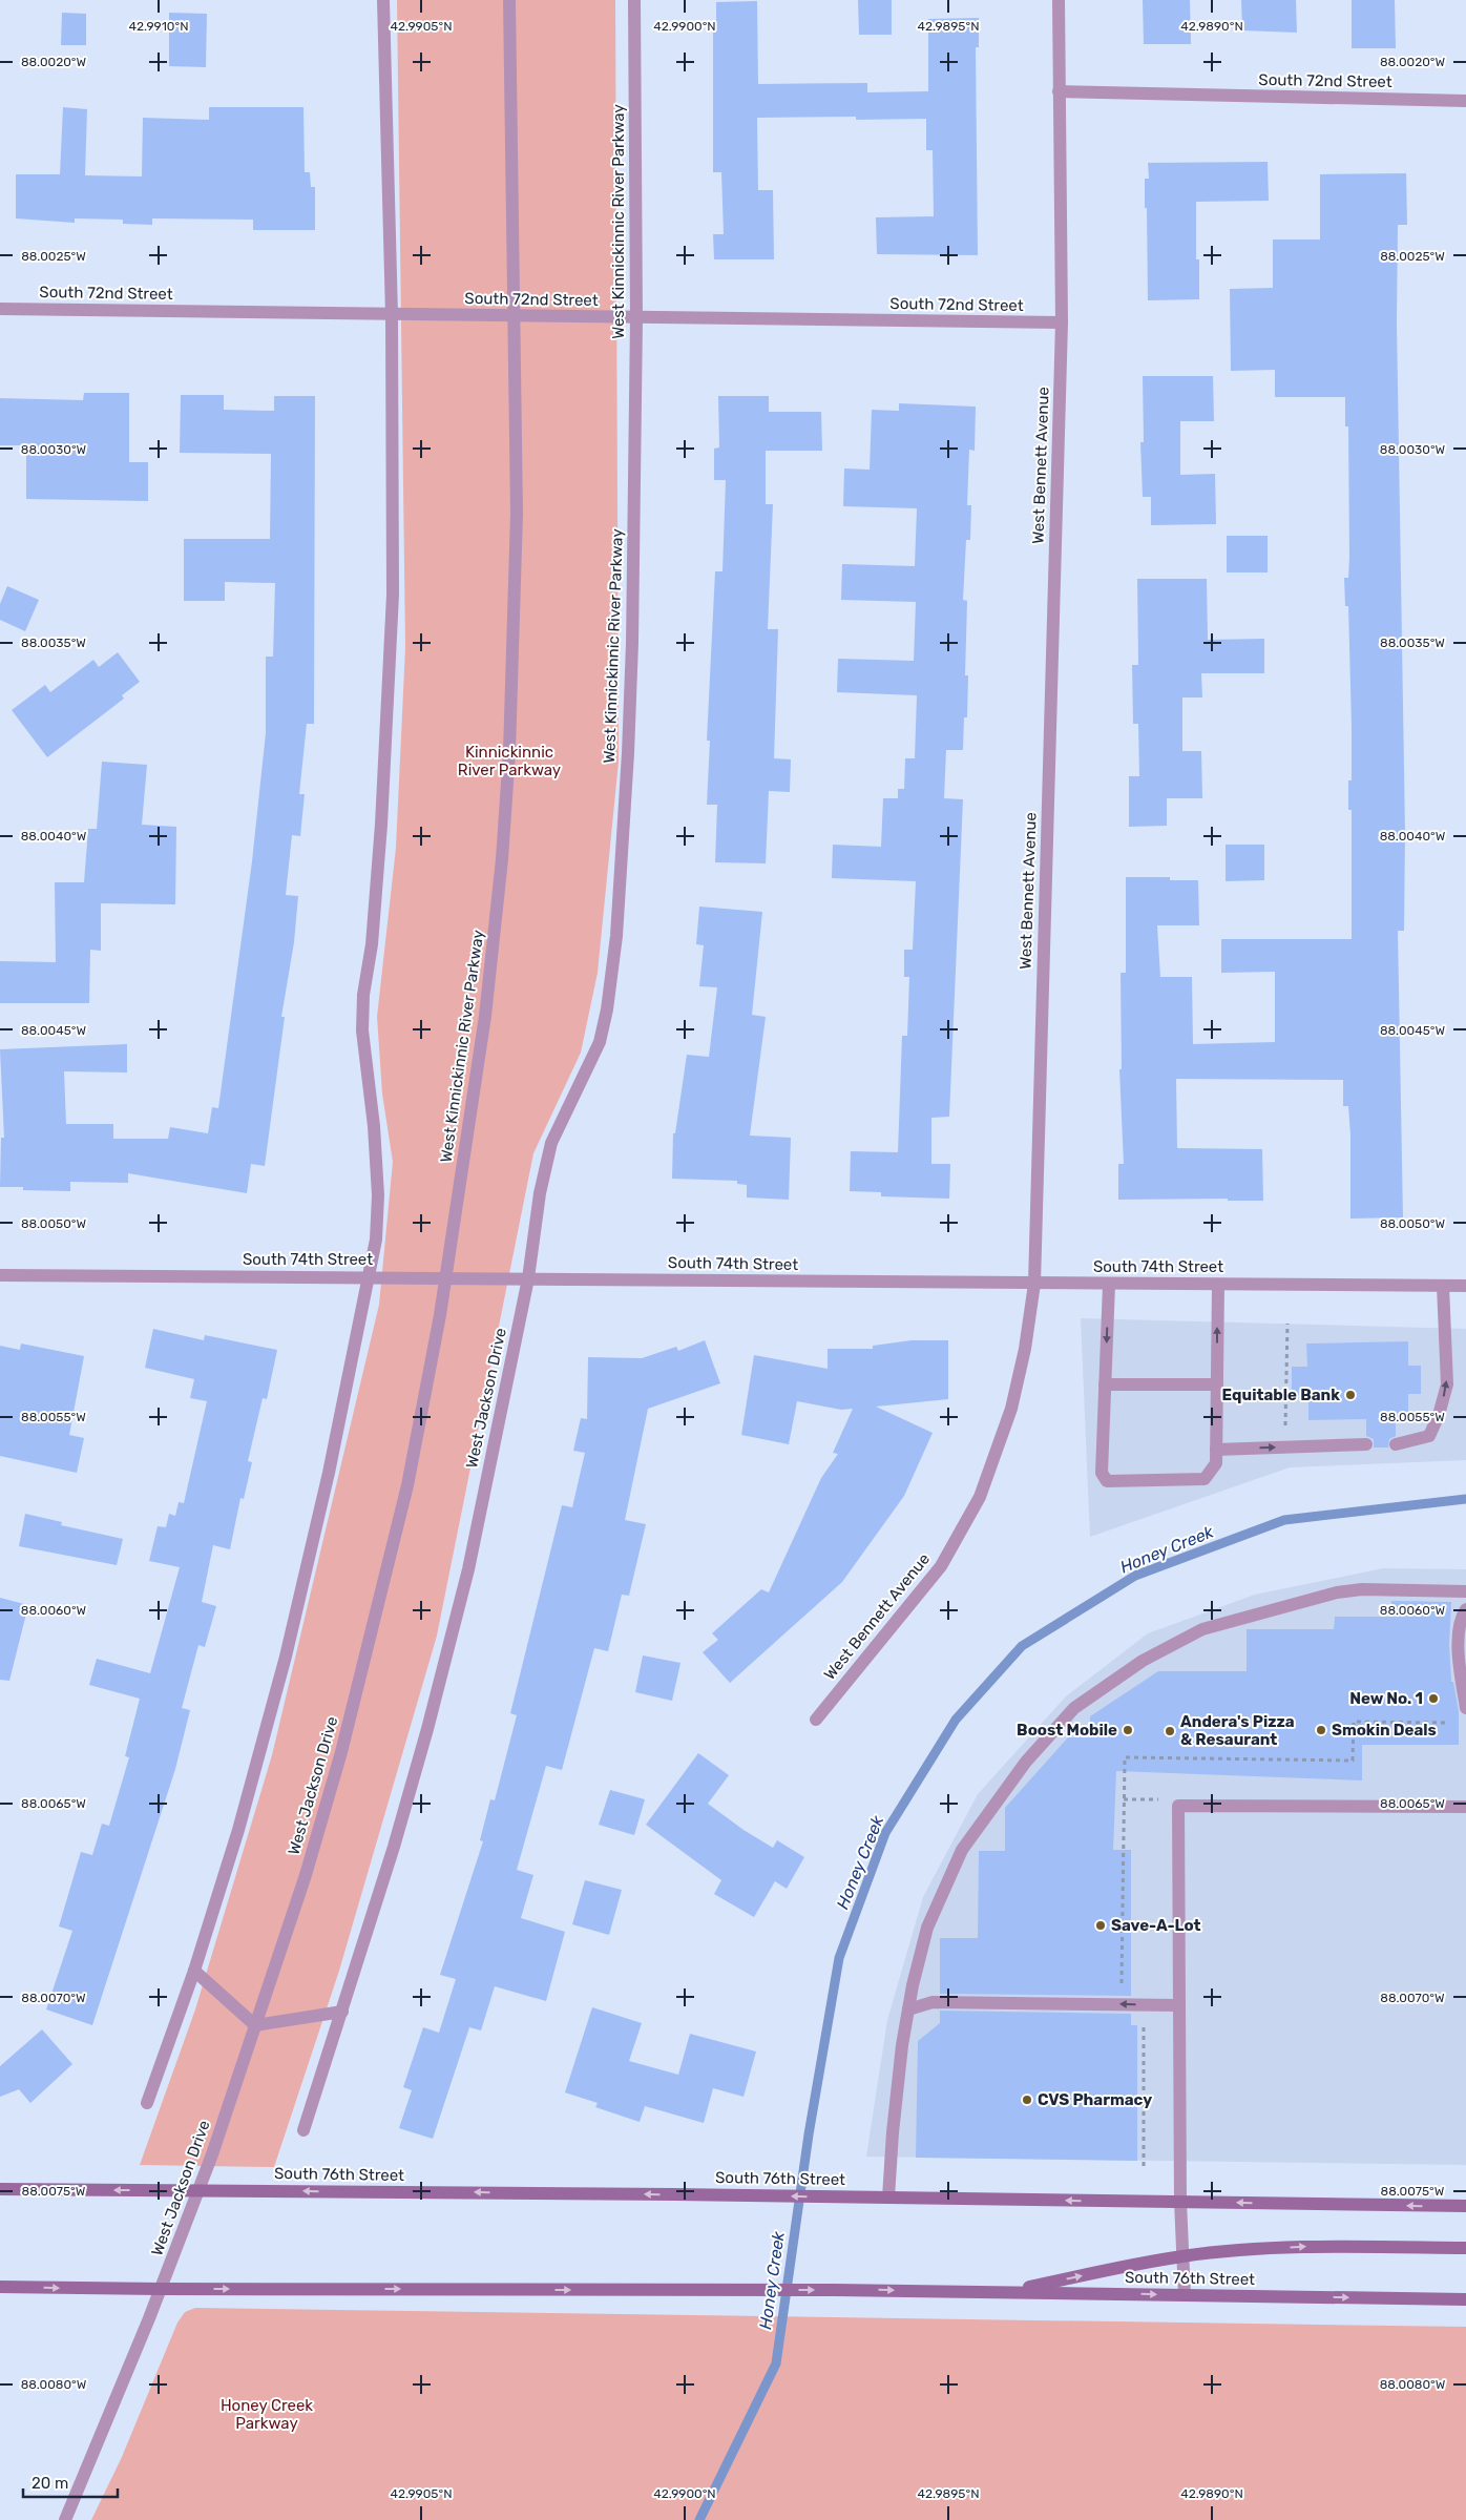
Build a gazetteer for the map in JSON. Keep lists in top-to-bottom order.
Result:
{
  "streets": {
    "main road": ["South 76th Street"],
    "street": [
      "South 72nd Street",
      "West Kinnickinnic River Parkway",
      "West Bennett Avenue",
      "South 74th Street",
      "West Jackson Drive"
    ]
  },
  "crossings": [
    ["South 72nd Street", "West Kinnickinnic River Parkway"],
    ["South 72nd Street", "West Bennett Avenue"],
    ["West Kinnickinnic River Parkway", "South 74th Street"],
    ["West Kinnickinnic River Parkway", "West Jackson Drive"],
    ["West Bennett Avenue", "South 74th Street"],
    ["South 74th Street", "West Jackson Drive"],
    ["West Jackson Drive", "South 76th Street"]
  ],
  "water": ["Honey Creek"],
  "parks": ["Kinnickinnic River Parkway", "Honey Creek Parkway"],
  "places": [
    "Equitable Bank",
    "New No. 1",
    "Boost Mobile",
    "Smokin Deals",
    "Andera's Pizza & Resaurant",
    "Save-A-Lot",
    "CVS Pharmacy"
  ],
  "scale_bar": "20 m",
  "coordinates": [
    "42.9910°N",
    "42.9905°N",
    "42.9900°N",
    "42.9895°N",
    "42.9890°N",
    "88.0020°W",
    "88.0025°W",
    "88.0030°W",
    "88.0035°W",
    "88.0040°W",
    "88.0045°W",
    "88.0050°W",
    "88.0055°W",
    "88.0060°W",
    "88.0065°W",
    "88.0070°W",
    "88.0075°W",
    "88.0080°W"
  ]
}
